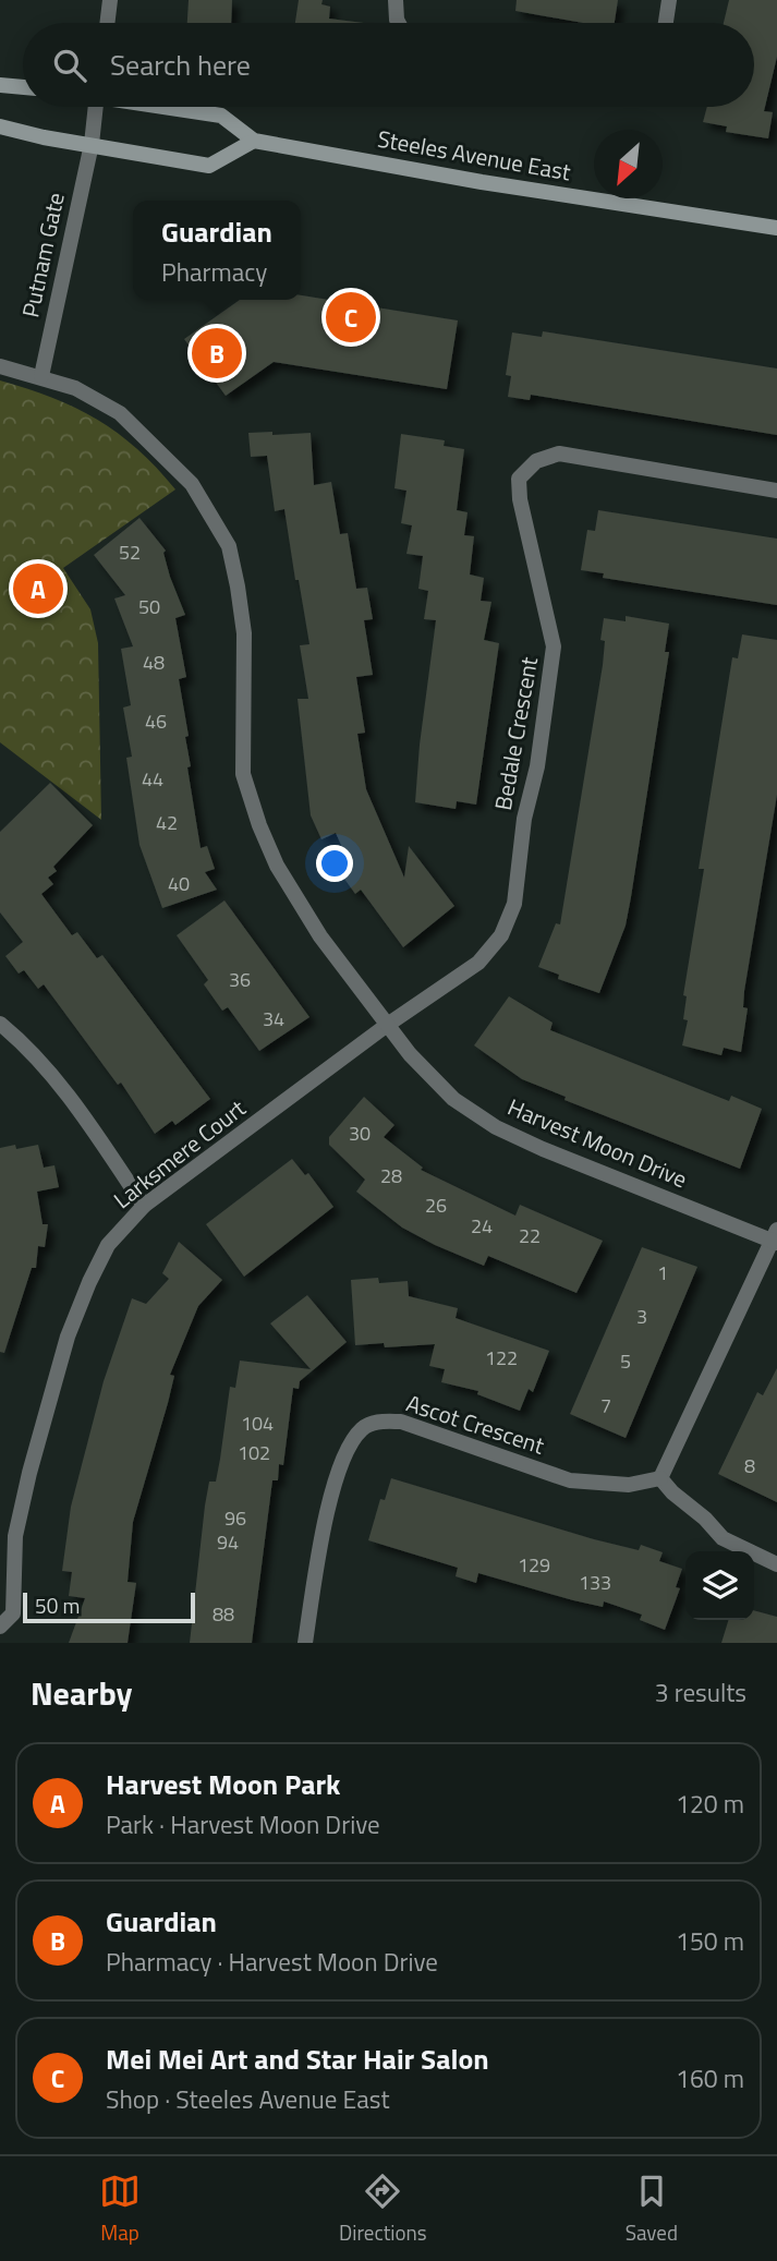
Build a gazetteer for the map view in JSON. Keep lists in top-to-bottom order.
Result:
{
  "streets": {
    "main road": ["Steeles Avenue East"],
    "street": [
      "Putnam Gate",
      "Bedale Crescent",
      "Harvest Moon Drive",
      "Larksmere Court",
      "Ascot Crescent"
    ]
  },
  "crossings": [
    ["Putnam Gate", "Harvest Moon Drive"],
    ["Bedale Crescent", "Harvest Moon Drive"],
    ["Bedale Crescent", "Larksmere Court"],
    ["Harvest Moon Drive", "Larksmere Court"]
  ],
  "house_numbers": [
    "52",
    "50",
    "48",
    "46",
    "44",
    "42",
    "40",
    "36",
    "34",
    "30",
    "28",
    "26",
    "24",
    "22",
    "1",
    "3",
    "122",
    "5",
    "7",
    "104",
    "102",
    "8",
    "96",
    "94",
    "129",
    "133",
    "88"
  ],
  "scale_bar": "50 m",
  "north": "bottom left",
  "page": {
    "search": "Search here",
    "popup": ["Guardian", "Pharmacy"],
    "pins": ["C", "B", "A"],
    "scale": "50 m",
    "heading": ["Nearby", "3 results"],
    "list": [
      {
        "mark": "A",
        "name": "Harvest Moon Park",
        "note": "Park · Harvest Moon Drive",
        "value": "120 m"
      },
      {
        "mark": "B",
        "name": "Guardian",
        "note": "Pharmacy · Harvest Moon Drive",
        "value": "150 m"
      },
      {
        "mark": "C",
        "name": "Mei Mei Art and Star Hair Salon",
        "note": "Shop · Steeles Avenue East",
        "value": "160 m"
      }
    ],
    "nav": ["Map", "Directions", "Saved"]
  }
}
